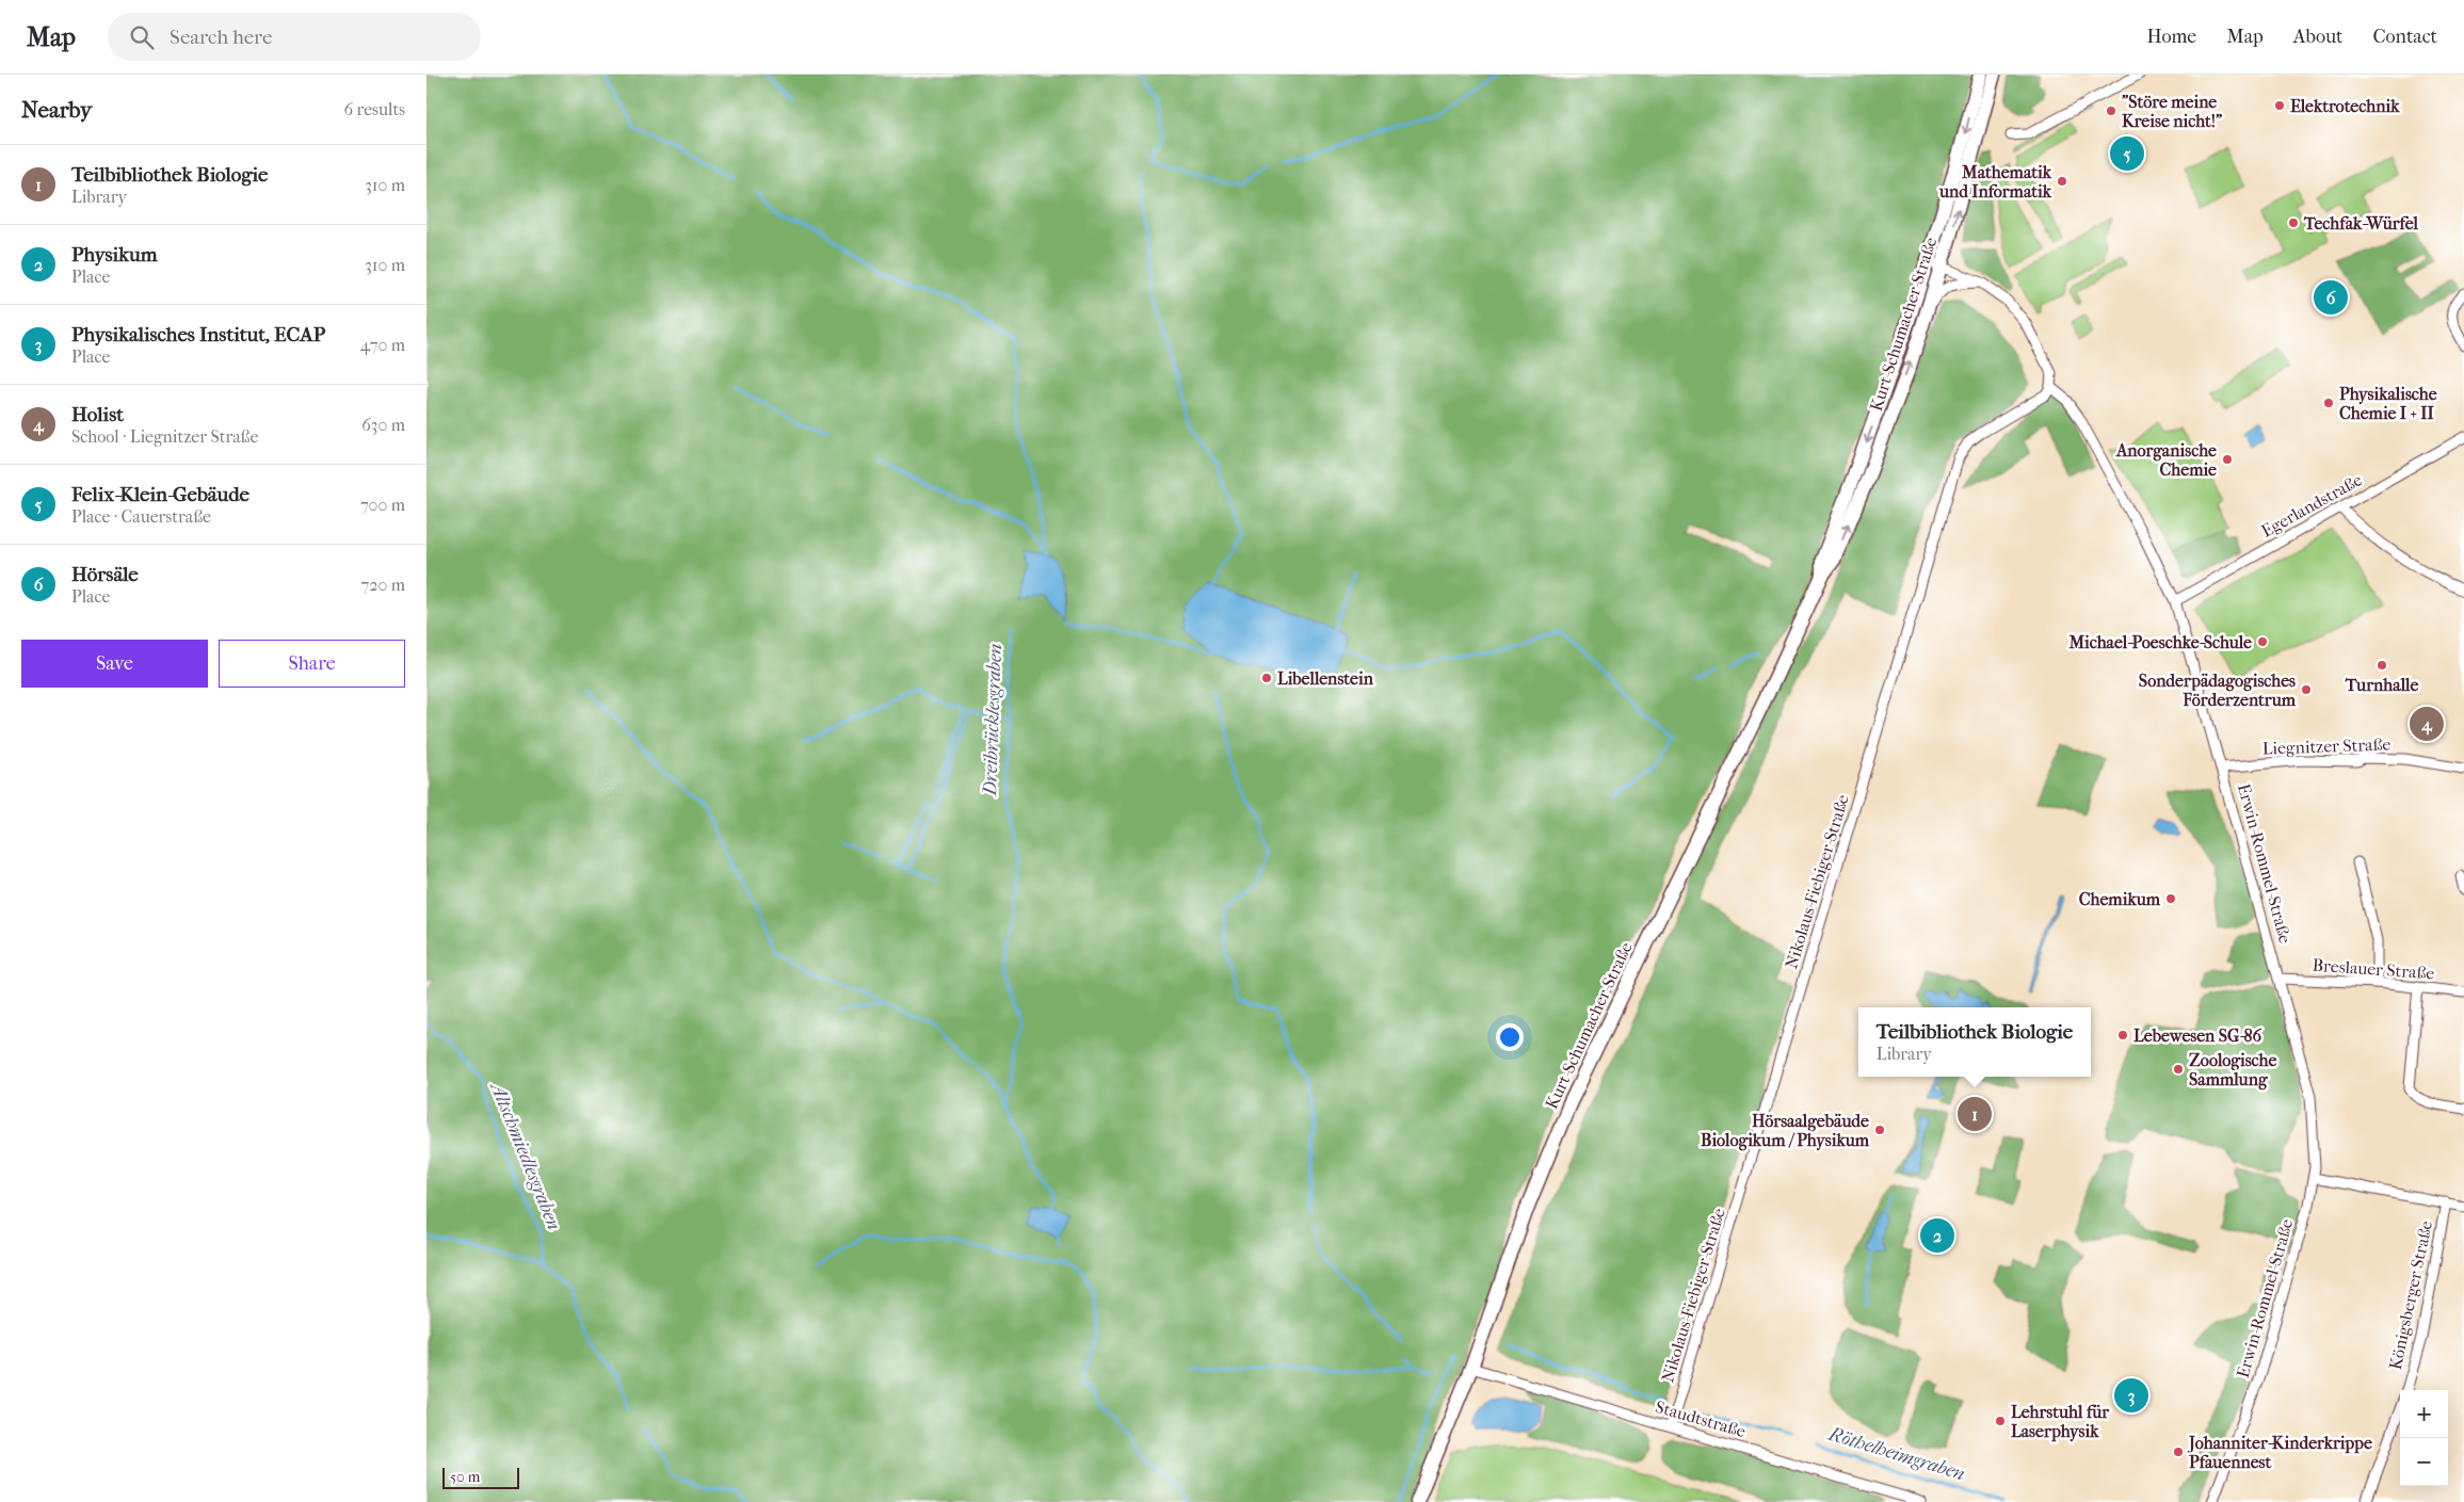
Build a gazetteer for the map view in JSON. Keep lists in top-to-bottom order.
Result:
{
  "streets": {
    "main road": ["Kurt-Schumacher-Straße"],
    "street": [
      "Egerlandstraße",
      "Liegnitzer Straße",
      "Erwin-Rommel-Straße",
      "Nikolaus-Fiebiger-Straße",
      "Breslauer Straße",
      "Königsberger Straße",
      "Staudtstraße"
    ]
  },
  "crossings": [
    ["Kurt-Schumacher-Straße", "Staudtstraße"],
    ["Egerlandstraße", "Erwin-Rommel-Straße"],
    ["Liegnitzer Straße", "Erwin-Rommel-Straße"],
    ["Erwin-Rommel-Straße", "Nikolaus-Fiebiger-Straße"],
    ["Erwin-Rommel-Straße", "Breslauer Straße"],
    ["Nikolaus-Fiebiger-Straße", "Staudtstraße"]
  ],
  "water": ["Dreibrücklesgraben", "Altschmiedlesgraben", "Röthelheimgraben"],
  "places": [
    "Elektrotechnik",
    "\"Störe meine Kreise nicht!\"",
    "Mathematik und Informatik",
    "Techfak-Würfel",
    "Physikalische Chemie I + II",
    "Anorganische Chemie",
    "Michael-Poeschke-Schule",
    "Turnhalle",
    "Libellenstein",
    "Sonderpädagogisches Förderzentrum",
    "Chemikum",
    "Lebewesen SG-86",
    "Zoologische Sammlung",
    "Hörsaalgebäude Biologikum / Physikum",
    "Lehrstuhl für Laserphysik",
    "Johanniter-Kinderkrippe Pfauennest"
  ],
  "scale_bar": "50 m",
  "page": {
    "header": "Map",
    "search": "Search here",
    "nav": [
      "Home",
      "Map",
      "About",
      "Contact"
    ],
    "heading": ["Nearby", "6 results"],
    "pins": [
      "5",
      "6",
      "4",
      "1",
      "2",
      "3"
    ],
    "list": [
      {
        "mark": "1",
        "name": "Teilbibliothek Biologie",
        "note": "Library",
        "value": "310 m"
      },
      {
        "mark": "2",
        "name": "Physikum",
        "note": "Place",
        "value": "310 m"
      },
      {
        "mark": "3",
        "name": "Physikalisches Institut, ECAP",
        "note": "Place",
        "value": "470 m"
      },
      {
        "mark": "4",
        "name": "Holist",
        "note": "School · Liegnitzer Straße",
        "value": "630 m"
      },
      {
        "mark": "5",
        "name": "Felix-Klein-Gebäude",
        "note": "Place · Cauerstraße",
        "value": "700 m"
      },
      {
        "mark": "6",
        "name": "Hörsäle",
        "note": "Place",
        "value": "720 m"
      }
    ],
    "buttons": ["Save", "Share"],
    "popup": ["Teilbibliothek Biologie", "Library"],
    "map_buttons": ["+", "−"],
    "scale": "50 m"
  }
}
